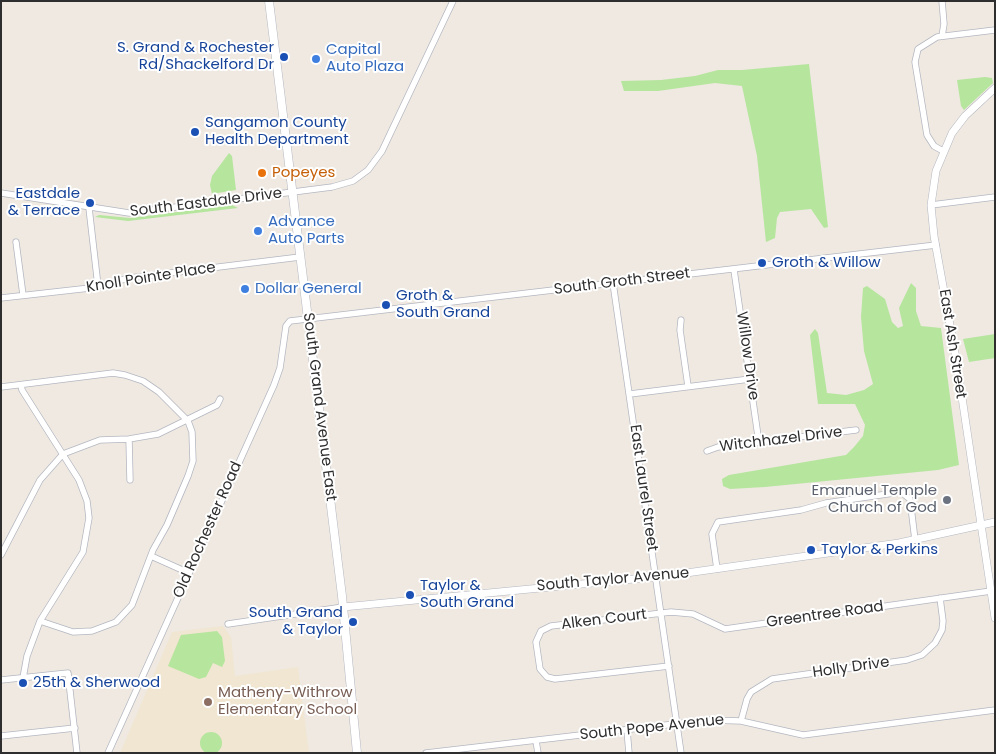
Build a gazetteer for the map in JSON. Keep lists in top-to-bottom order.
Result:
{
  "streets": {
    "main road": ["South Grand Avenue East"],
    "street": [
      "South Eastdale Drive",
      "Knoll Pointe Place",
      "South Groth Street",
      "East Ash Street",
      "Willow Drive",
      "Witchhazel Drive",
      "East Laurel Street",
      "Old Rochester Road",
      "South Taylor Avenue",
      "Greentree Road",
      "Alken Court",
      "Holly Drive",
      "South Pope Avenue"
    ]
  },
  "crossings": [
    ["South Eastdale Drive", "South Grand Avenue East"],
    ["Knoll Pointe Place", "South Grand Avenue East"],
    ["South Groth Street", "East Ash Street"],
    ["South Groth Street", "Willow Drive"],
    ["South Groth Street", "South Grand Avenue East"],
    ["South Groth Street", "East Laurel Street"],
    ["South Groth Street", "Old Rochester Road"],
    ["East Ash Street", "South Taylor Avenue"],
    ["East Ash Street", "Greentree Road"],
    ["Willow Drive", "Witchhazel Drive"],
    ["South Grand Avenue East", "Old Rochester Road"],
    ["South Grand Avenue East", "South Taylor Avenue"],
    ["East Laurel Street", "South Taylor Avenue"],
    ["East Laurel Street", "Greentree Road"],
    ["East Laurel Street", "Alken Court"],
    ["East Laurel Street", "South Pope Avenue"],
    ["Greentree Road", "Alken Court"],
    ["Greentree Road", "Holly Drive"],
    ["Holly Drive", "South Pope Avenue"]
  ],
  "places": [
    "S. Grand & Rochester Rd/Shackelford Dr",
    "Capital Auto Plaza",
    "Sangamon County Health Department",
    "Popeyes",
    "Eastdale & Terrace",
    "Advance Auto Parts",
    "Groth & Willow",
    "Dollar General",
    "Groth & South Grand",
    "Emanuel Temple Church of God",
    "Taylor & Perkins",
    "Taylor & South Grand",
    "South Grand & Taylor",
    "25th & Sherwood",
    "Matheny-Withrow Elementary School"
  ]
}
